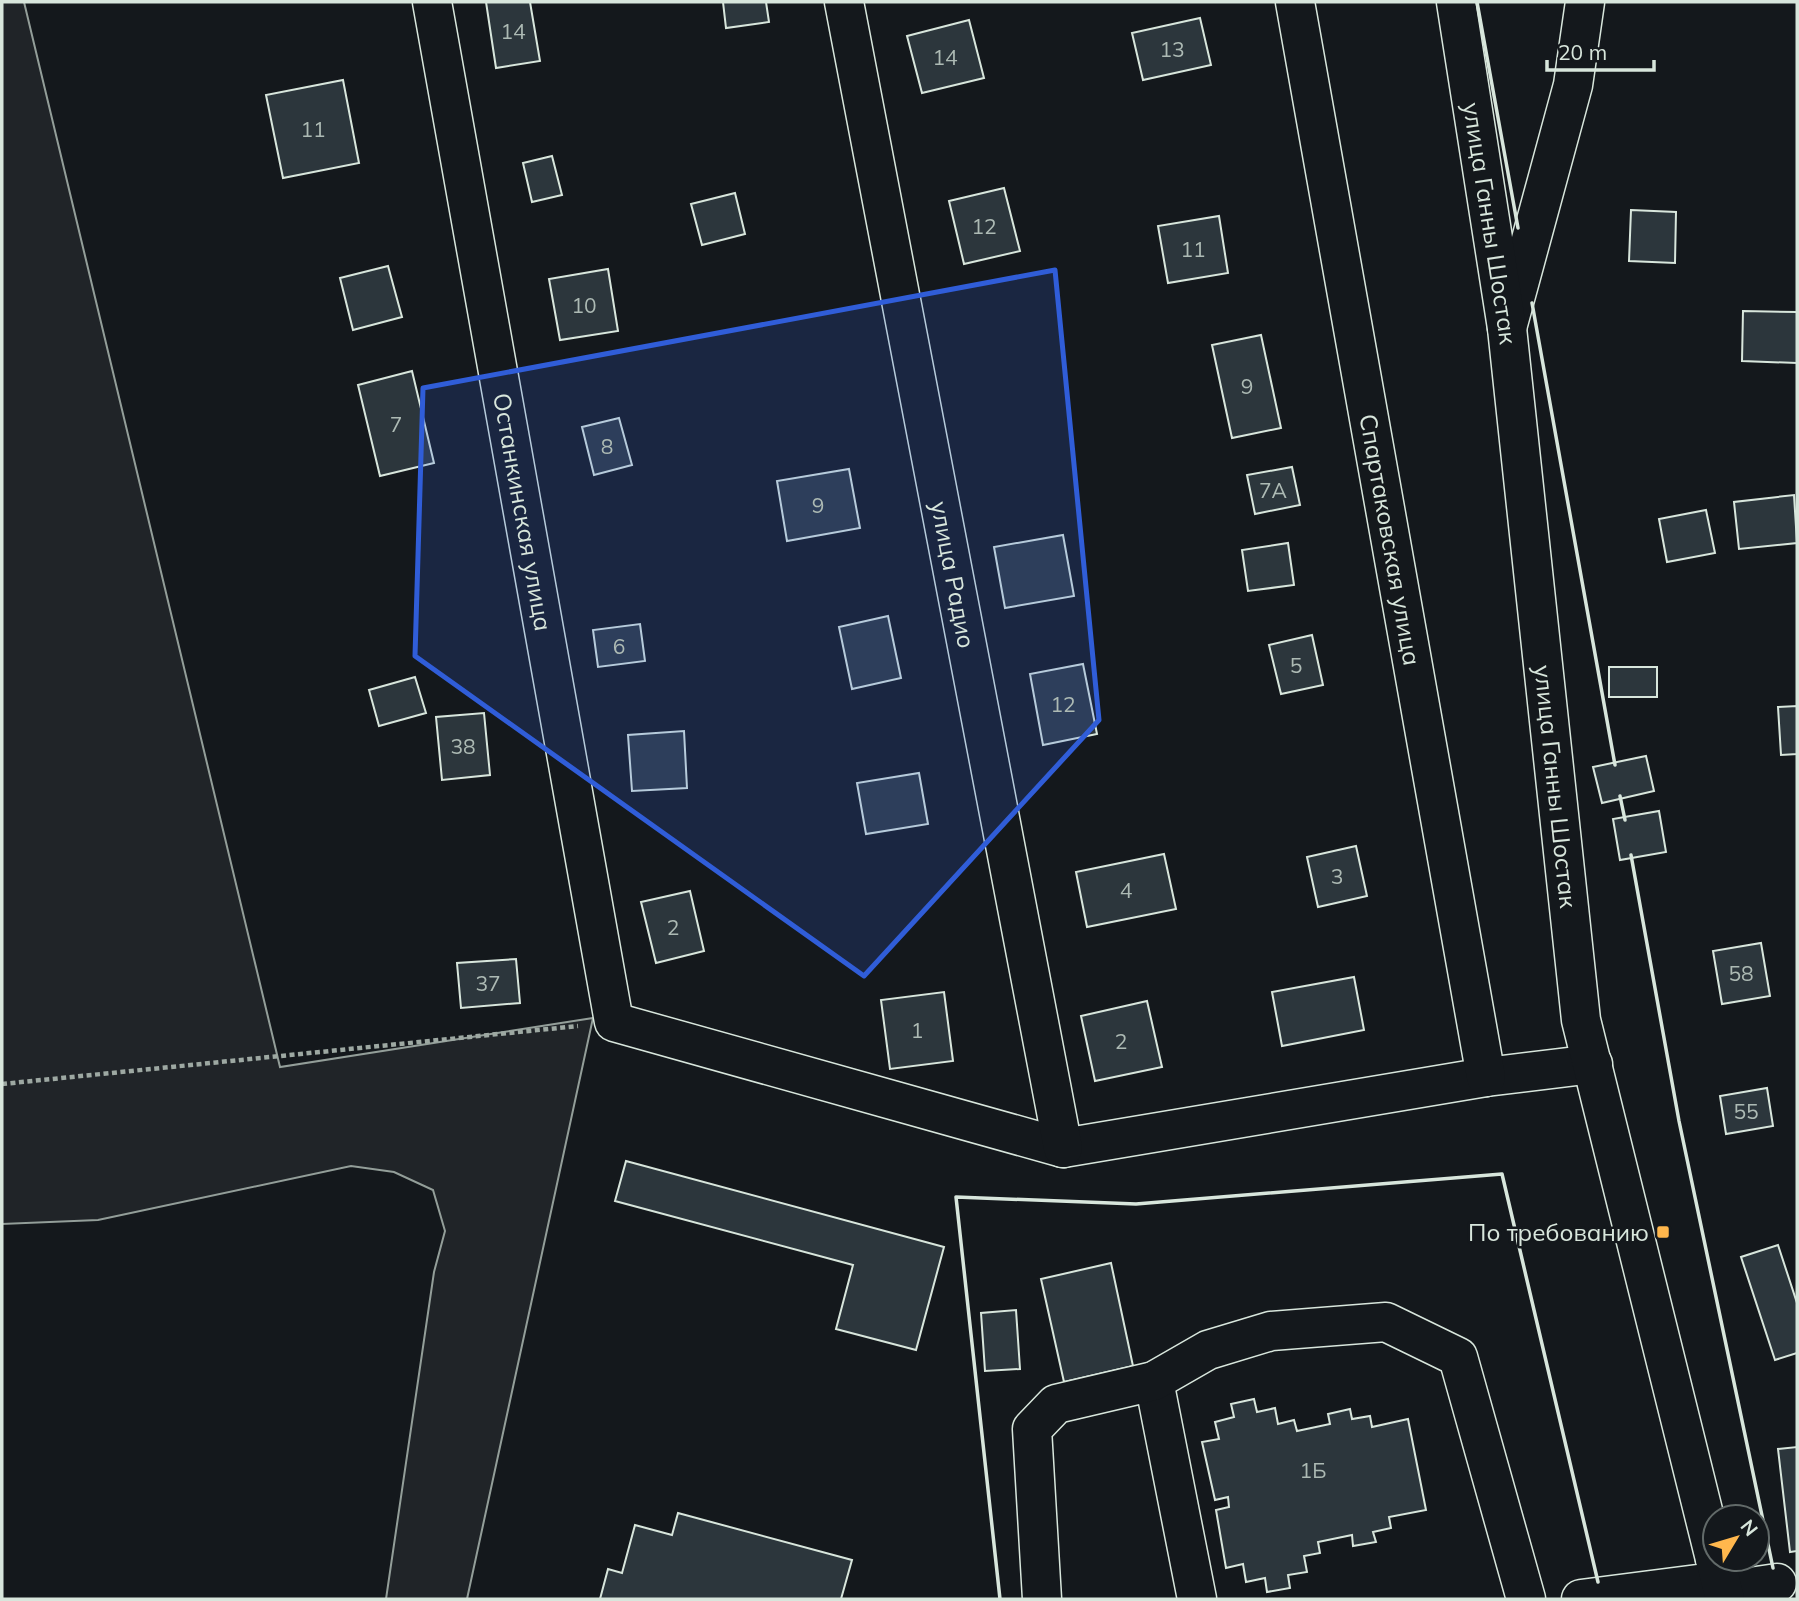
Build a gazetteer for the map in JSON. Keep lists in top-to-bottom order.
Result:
{
  "streets": {
    "street": [
      "улица Ганны Шостак",
      "Останкинская улица",
      "Спартаковская улица",
      "улица Радио"
    ]
  },
  "places": {
    "transit": ["По требованию"]
  },
  "house_numbers": [
    "14",
    "13",
    "14",
    "11",
    "12",
    "11",
    "10",
    "9",
    "7",
    "8",
    "7А",
    "9",
    "6",
    "5",
    "12",
    "38",
    "3",
    "4",
    "2",
    "58",
    "37",
    "1",
    "2",
    "55",
    "1Б"
  ],
  "scale_bar": "20 m",
  "north": "top right"
}
